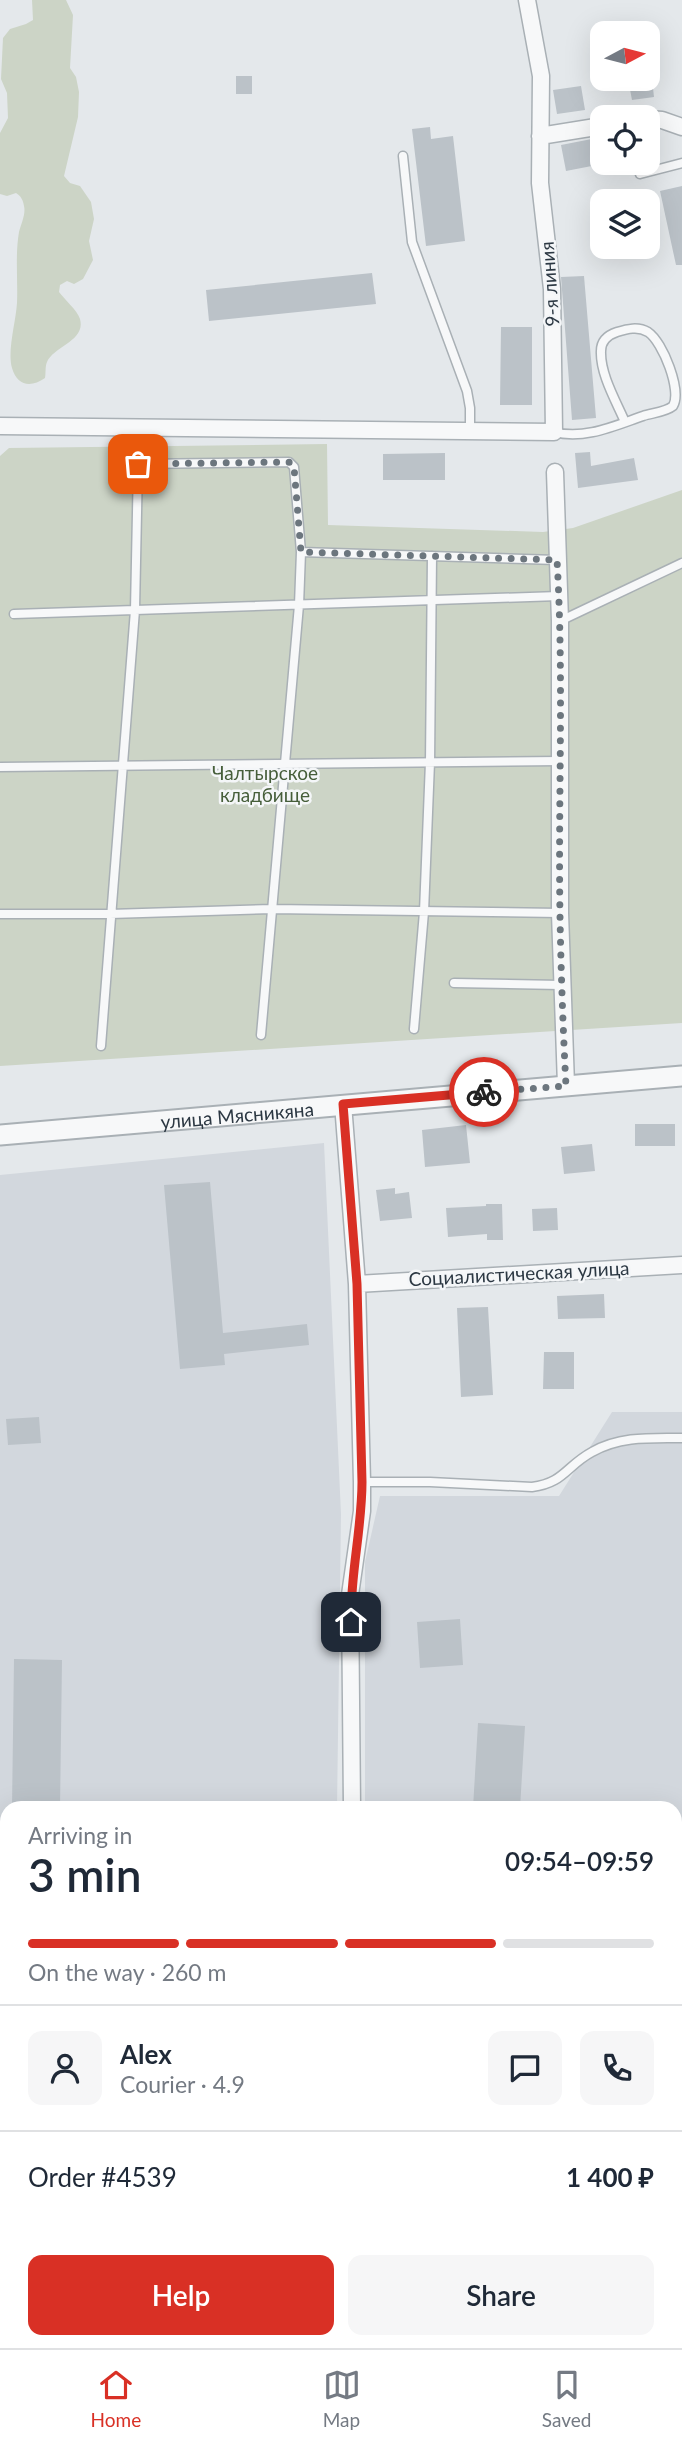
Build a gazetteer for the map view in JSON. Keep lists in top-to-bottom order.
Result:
{
  "streets": {
    "street": ["9-я линия", "улица Мясникяна", "Социалистическая улица"]
  },
  "parks": ["Чалтырское кладбище"],
  "north": "right",
  "page": {
    "heading": ["3 min", "Arriving in", "09:54–09:59"],
    "panel": [
      "Alex",
      "Courier · 4.9",
      "Order #4539",
      "1 400 ₽"
    ],
    "bar": "On the way · 260 m",
    "buttons": ["Help", "Share"],
    "tabs": ["Home", "Map", "Saved"]
  }
}
